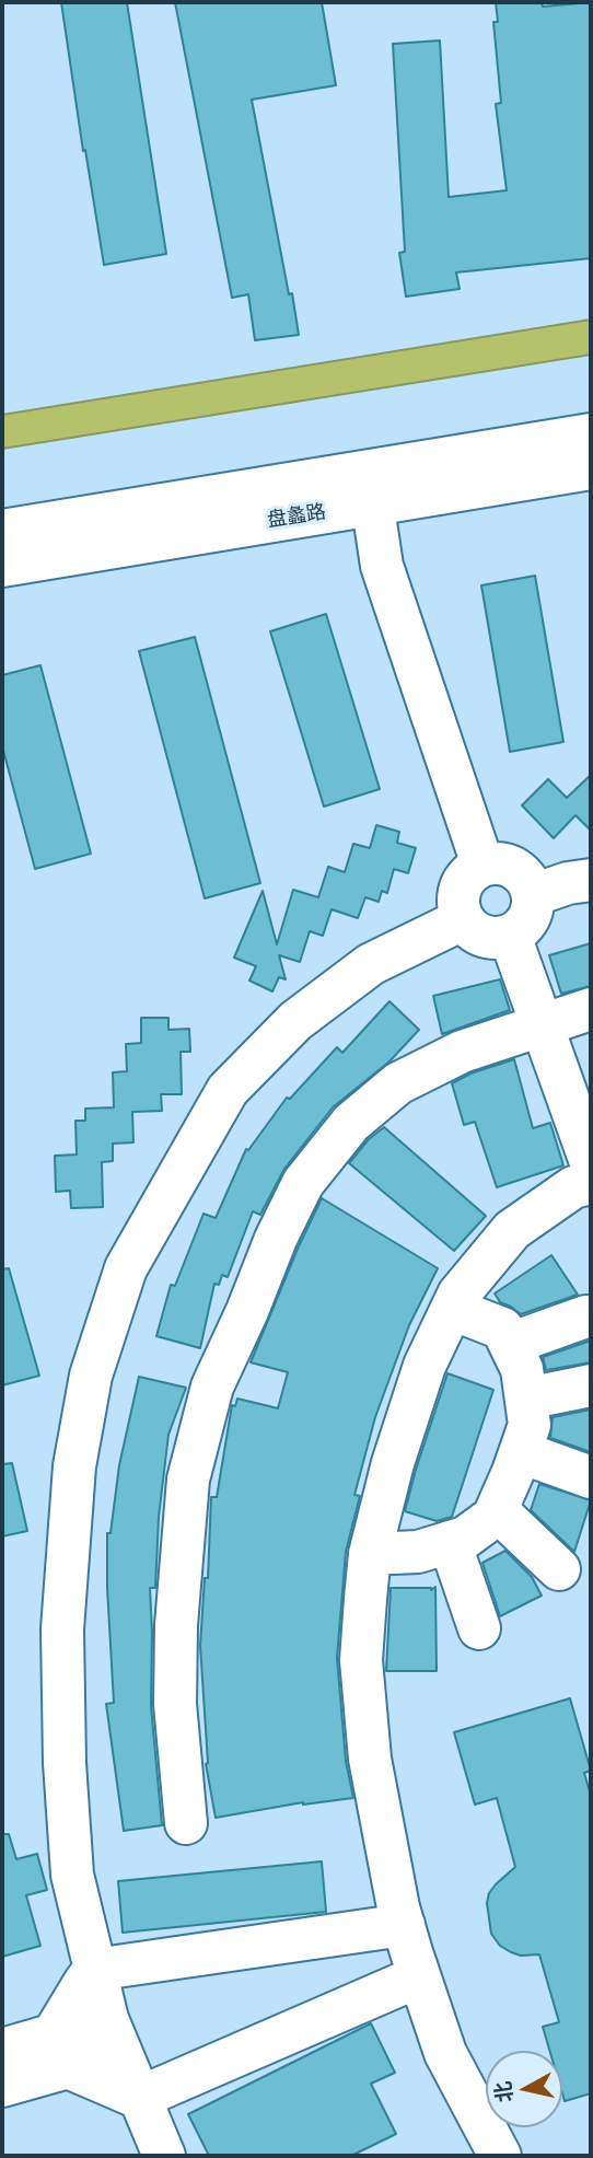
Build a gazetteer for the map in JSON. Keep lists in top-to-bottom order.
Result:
{
  "streets": {
    "street": ["盘蠡路"]
  },
  "north": "left"
}
